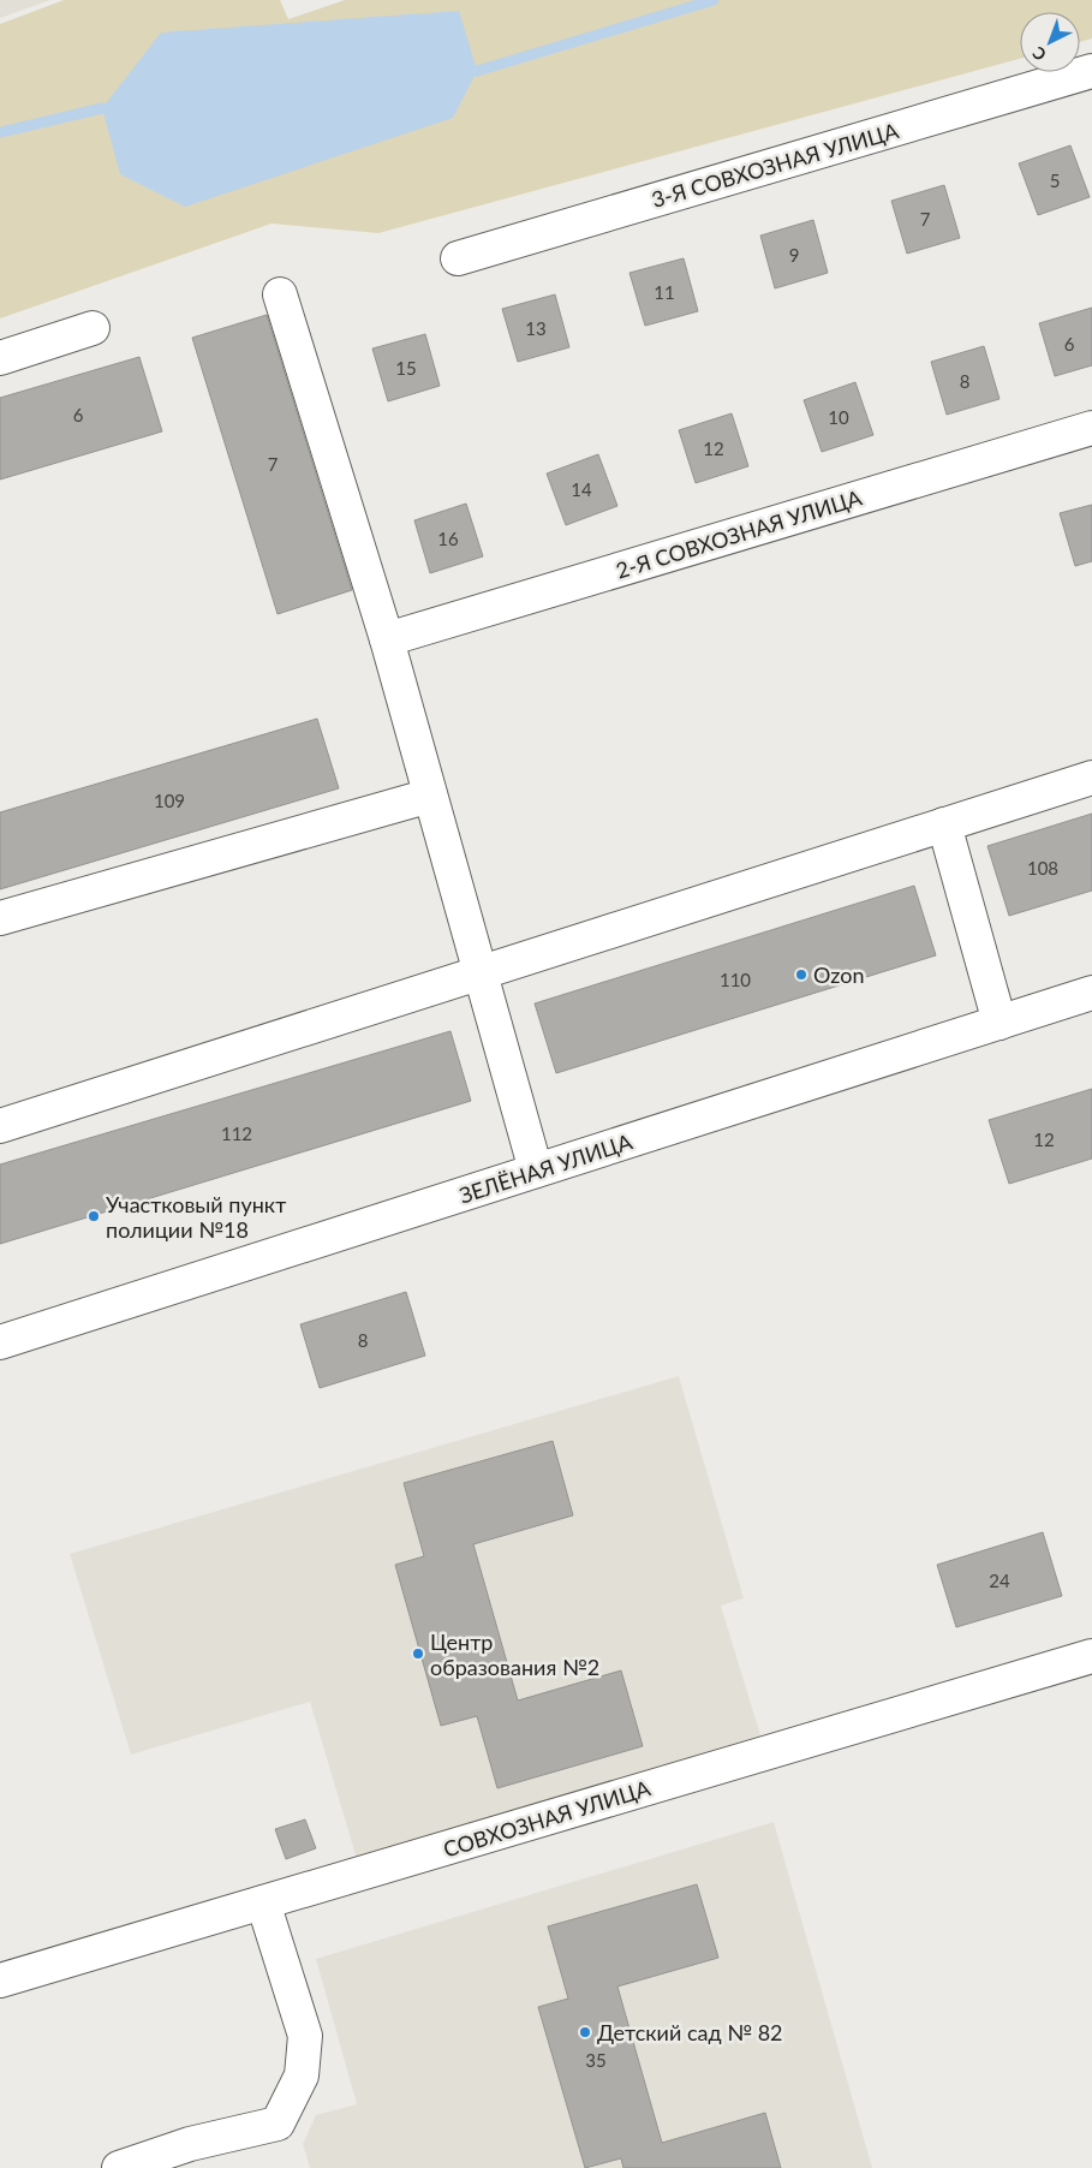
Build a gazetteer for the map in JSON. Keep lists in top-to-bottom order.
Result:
{
  "streets": {
    "street": [
      "3-Я СОВХОЗНАЯ УЛИЦА",
      "2-Я СОВХОЗНАЯ УЛИЦА",
      "ЗЕЛЁНАЯ УЛИЦА",
      "СОВХОЗНАЯ УЛИЦА"
    ]
  },
  "places": [
    "Ozon",
    "Участковый пункт полиции №18",
    "Центр образования №2",
    "Детский сад № 82"
  ],
  "house_numbers": [
    "5",
    "7",
    "9",
    "11",
    "13",
    "6",
    "15",
    "8",
    "6",
    "10",
    "12",
    "7",
    "14",
    "16",
    "109",
    "108",
    "110",
    "112",
    "12",
    "8",
    "24",
    "35"
  ],
  "north": "bottom left"
}
